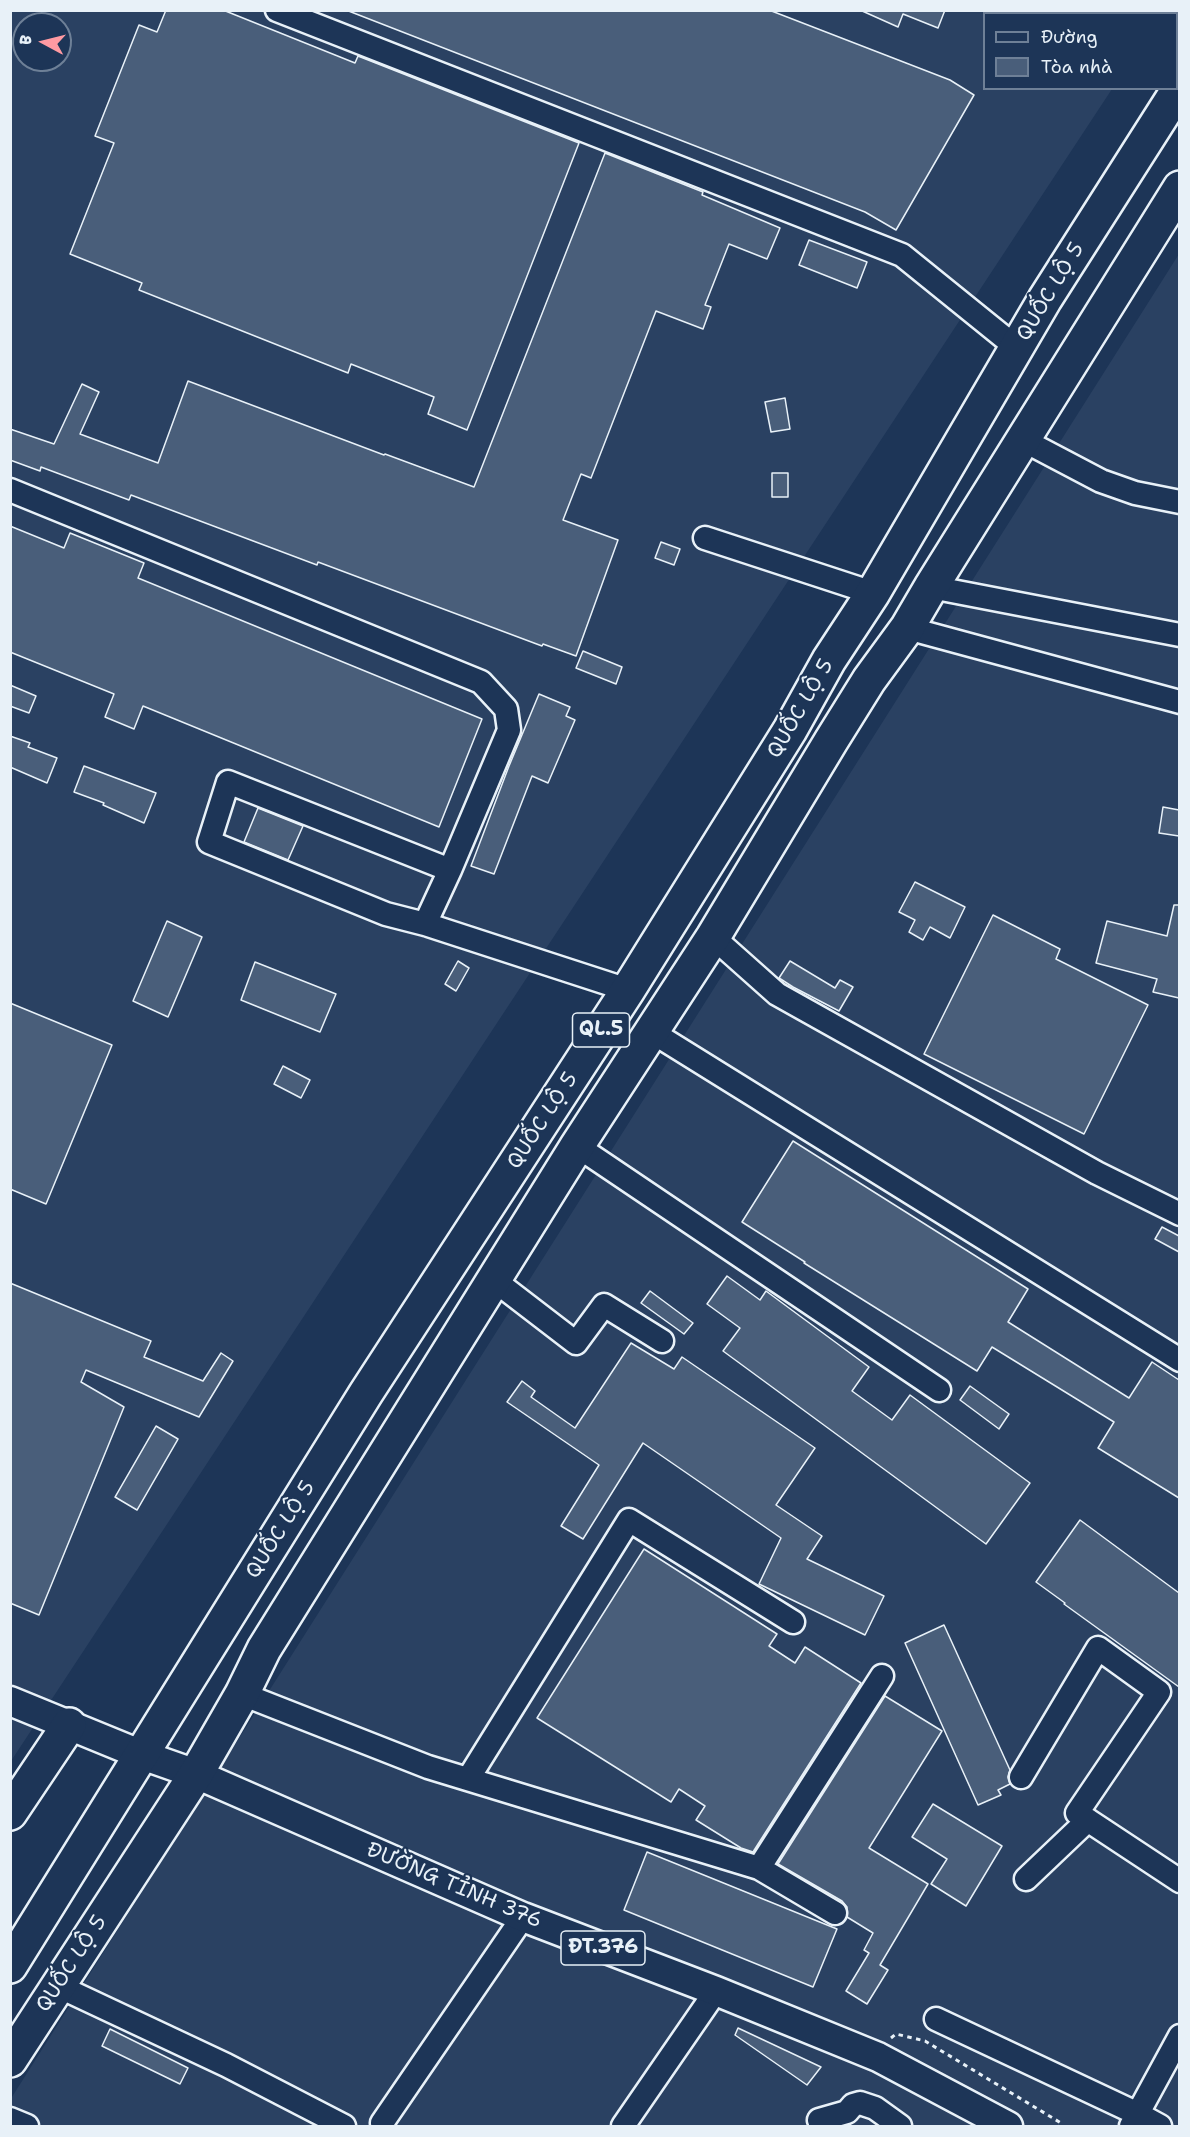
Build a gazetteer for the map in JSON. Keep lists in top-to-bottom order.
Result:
{
  "streets": {
    "highway": ["QUỐC LỘ 5", "QL.5"],
    "main road": ["ĐƯỜNG TỈNH 376", "ĐT.376"]
  },
  "crossings": [
    ["QUỐC LỘ 5", "ĐƯỜNG TỈNH 376"]
  ],
  "legend": ["Đường", "Tòa nhà"],
  "north": "left"
}
